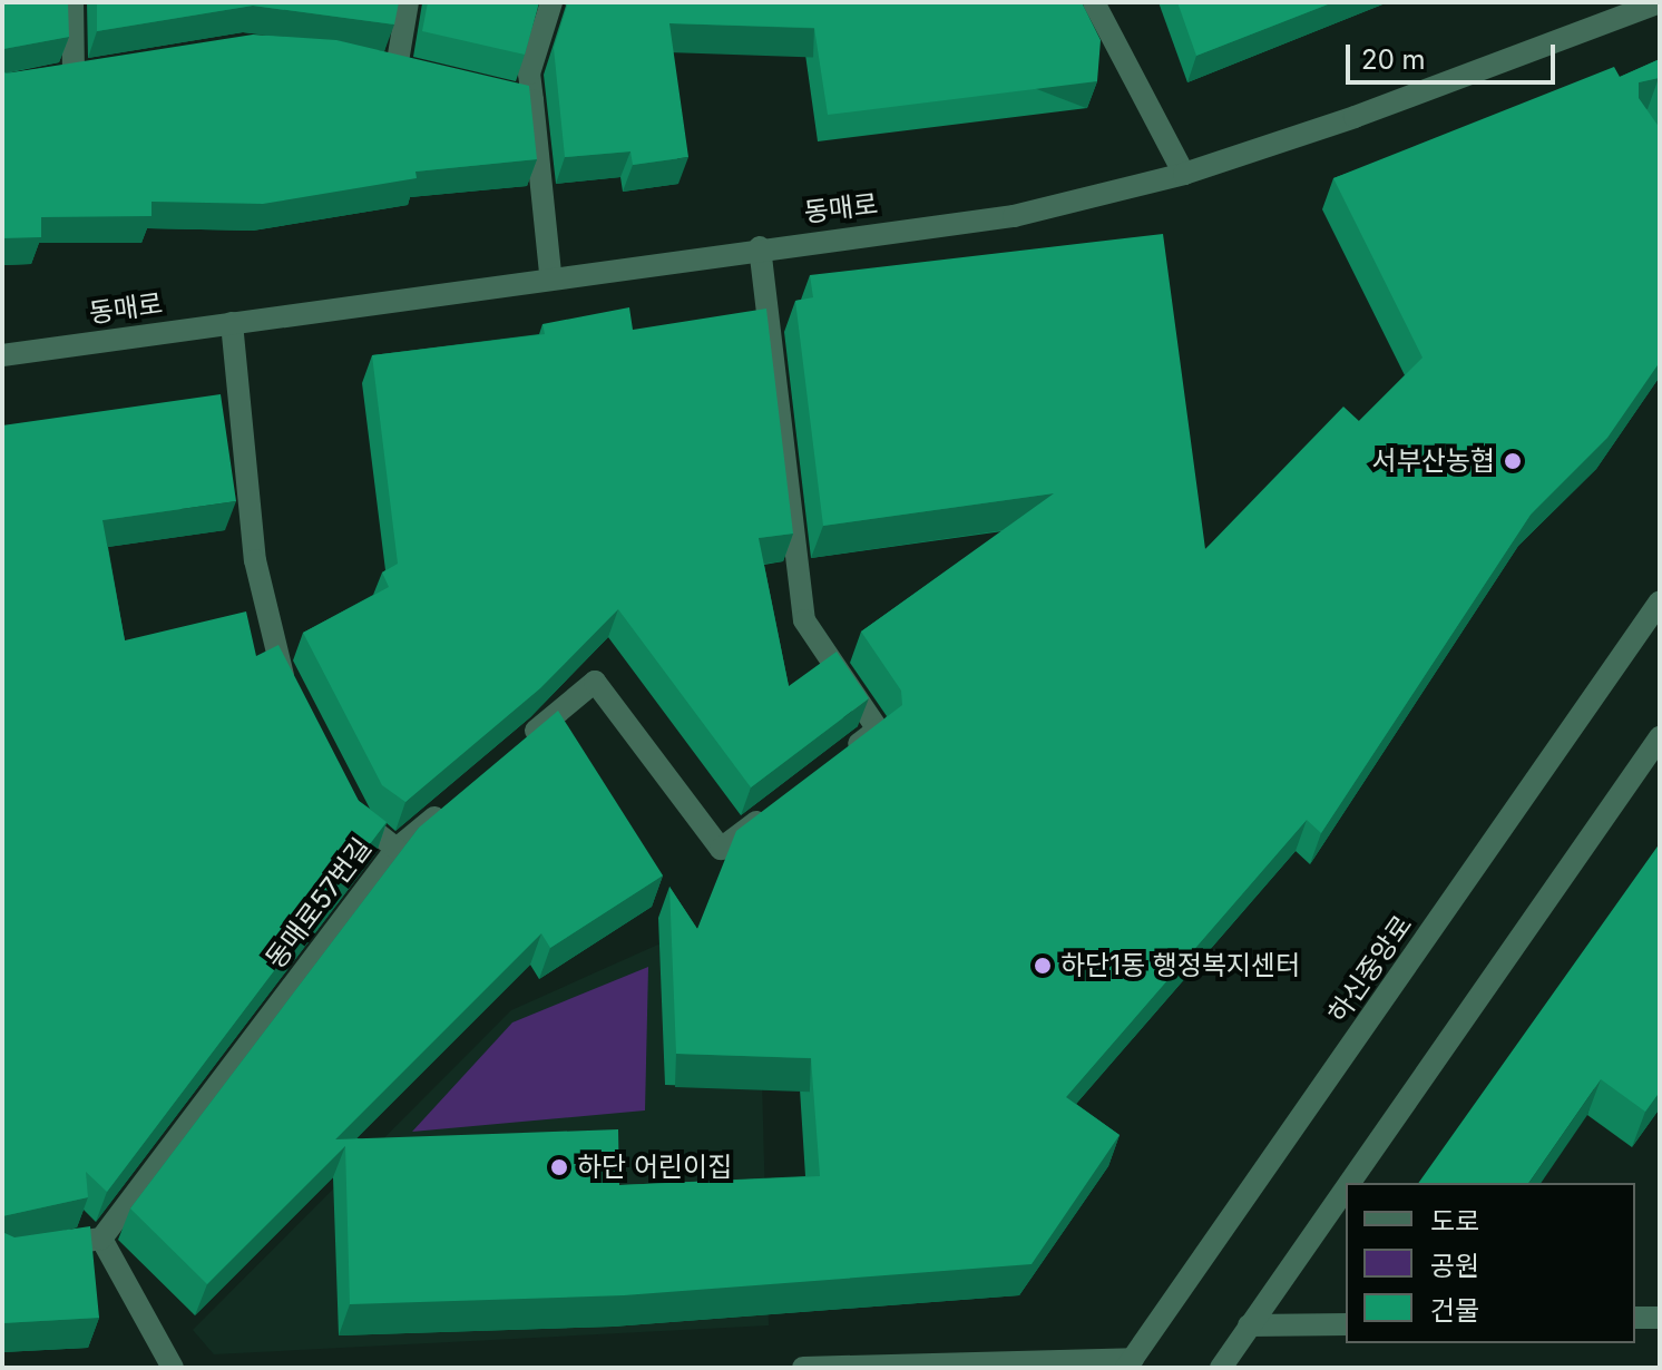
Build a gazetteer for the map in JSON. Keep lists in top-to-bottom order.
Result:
{
  "streets": {
    "street": ["동매로", "동매로57번길", "하신중앙로"]
  },
  "places": ["서부산농협", "하단1동 행정복지센터", "하단 어린이집"],
  "legend": ["도로", "공원", "건물"],
  "scale_bar": "20 m"
}
